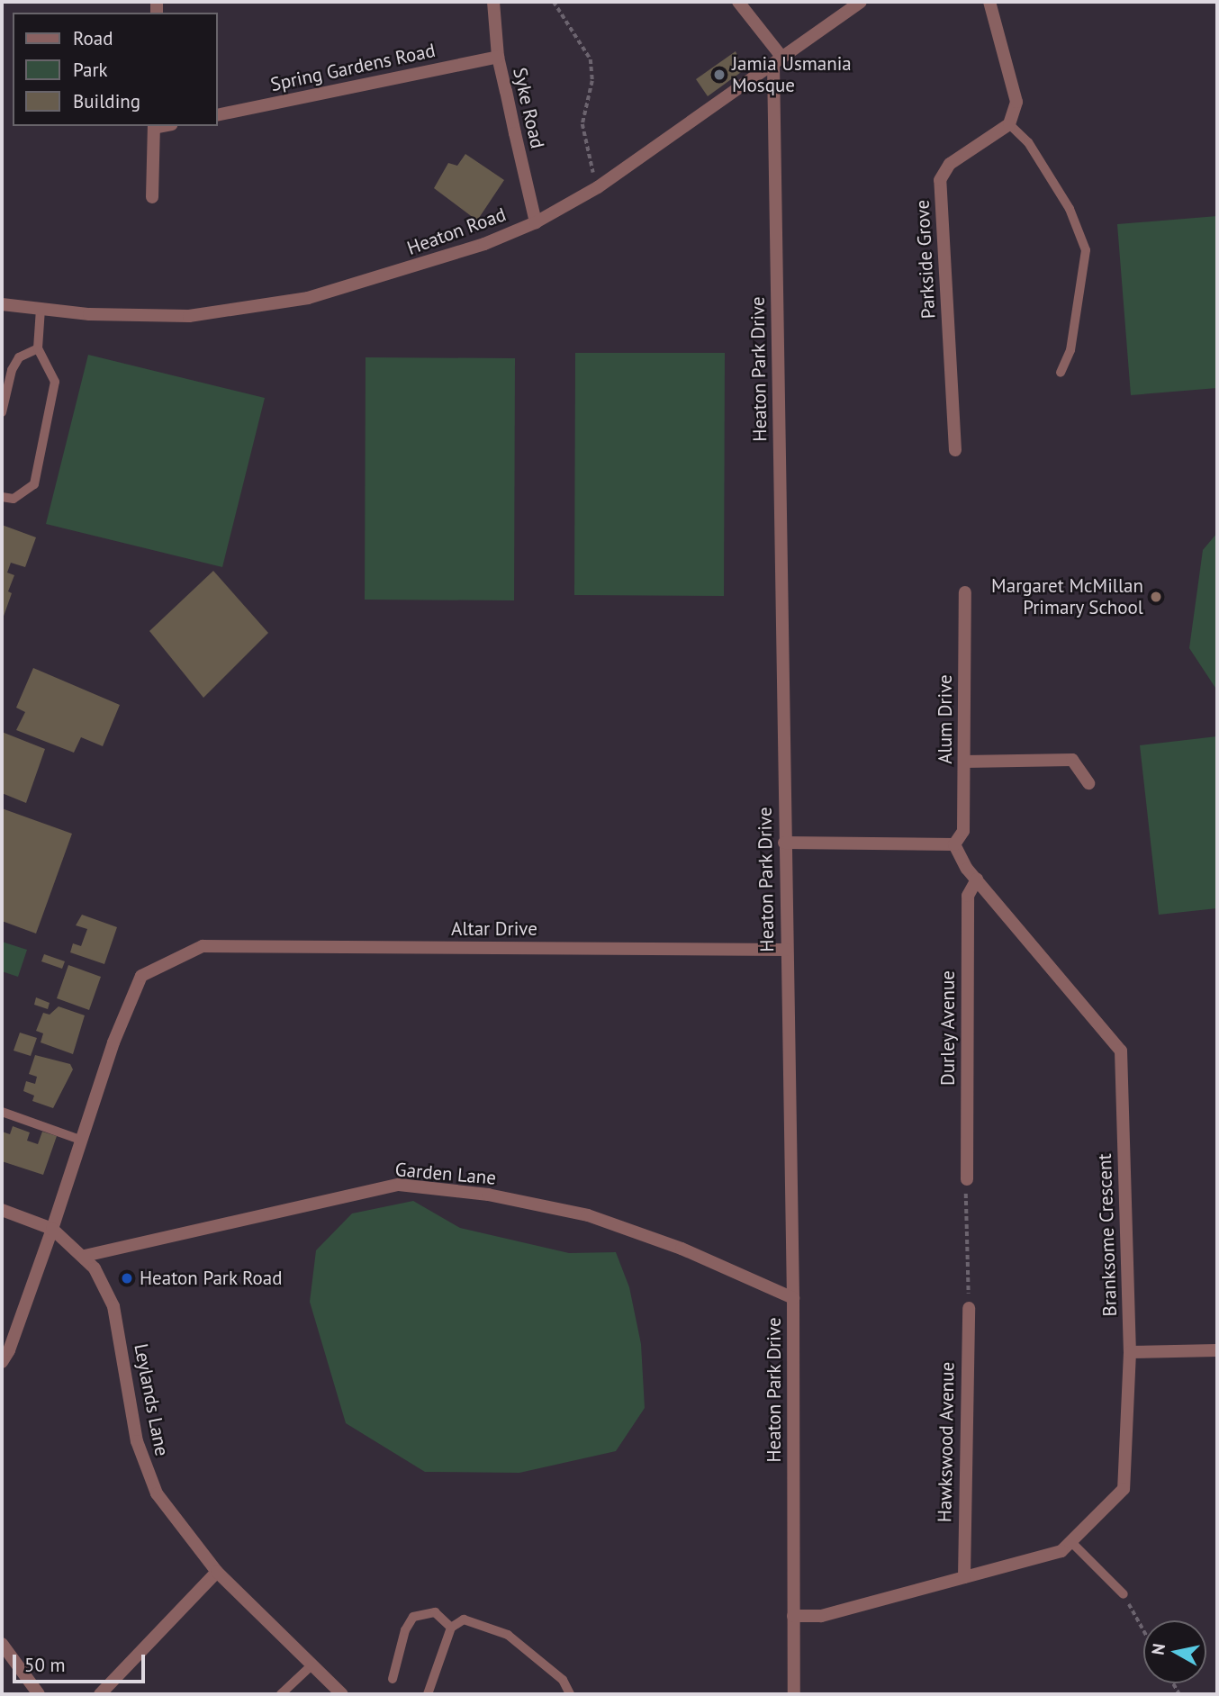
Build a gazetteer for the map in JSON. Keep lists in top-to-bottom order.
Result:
{
  "streets": {
    "street": [
      "Spring Gardens Road",
      "Syke Road",
      "Heaton Road",
      "Parkside Grove",
      "Heaton Park Drive",
      "Alum Drive",
      "Altar Drive",
      "Durley Avenue",
      "Garden Lane",
      "Branksome Crescent",
      "Leylands Lane",
      "Hawkswood Avenue"
    ]
  },
  "crossings": [
    ["Spring Gardens Road", "Syke Road"],
    ["Syke Road", "Heaton Road"],
    ["Heaton Road", "Heaton Park Drive"],
    ["Heaton Park Drive", "Altar Drive"],
    ["Heaton Park Drive", "Garden Lane"],
    ["Heaton Park Drive", "Branksome Crescent"],
    ["Alum Drive", "Branksome Crescent"],
    ["Durley Avenue", "Branksome Crescent"],
    ["Garden Lane", "Leylands Lane"],
    ["Branksome Crescent", "Hawkswood Avenue"]
  ],
  "places": ["Jamia Usmania Mosque", "Margaret McMillan Primary School", "Heaton Park Road"],
  "legend": ["Road", "Park", "Building"],
  "scale_bar": "50 m",
  "north": "left"
}
